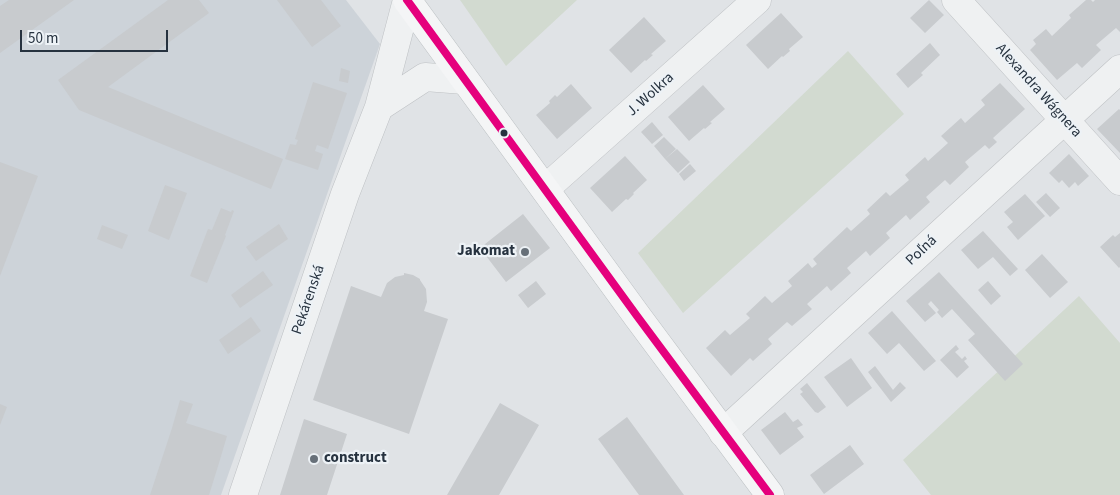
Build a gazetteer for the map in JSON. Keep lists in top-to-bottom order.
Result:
{
  "streets": {
    "street": [
      "Alexandra Wágnera",
      "J. Wolkra",
      "Poľná",
      "Pekárenská"
    ]
  },
  "crossings": [
    ["Alexandra Wágnera", "Poľná"]
  ],
  "places": ["Jakomat", "construct"],
  "scale_bar": "50 m"
}
